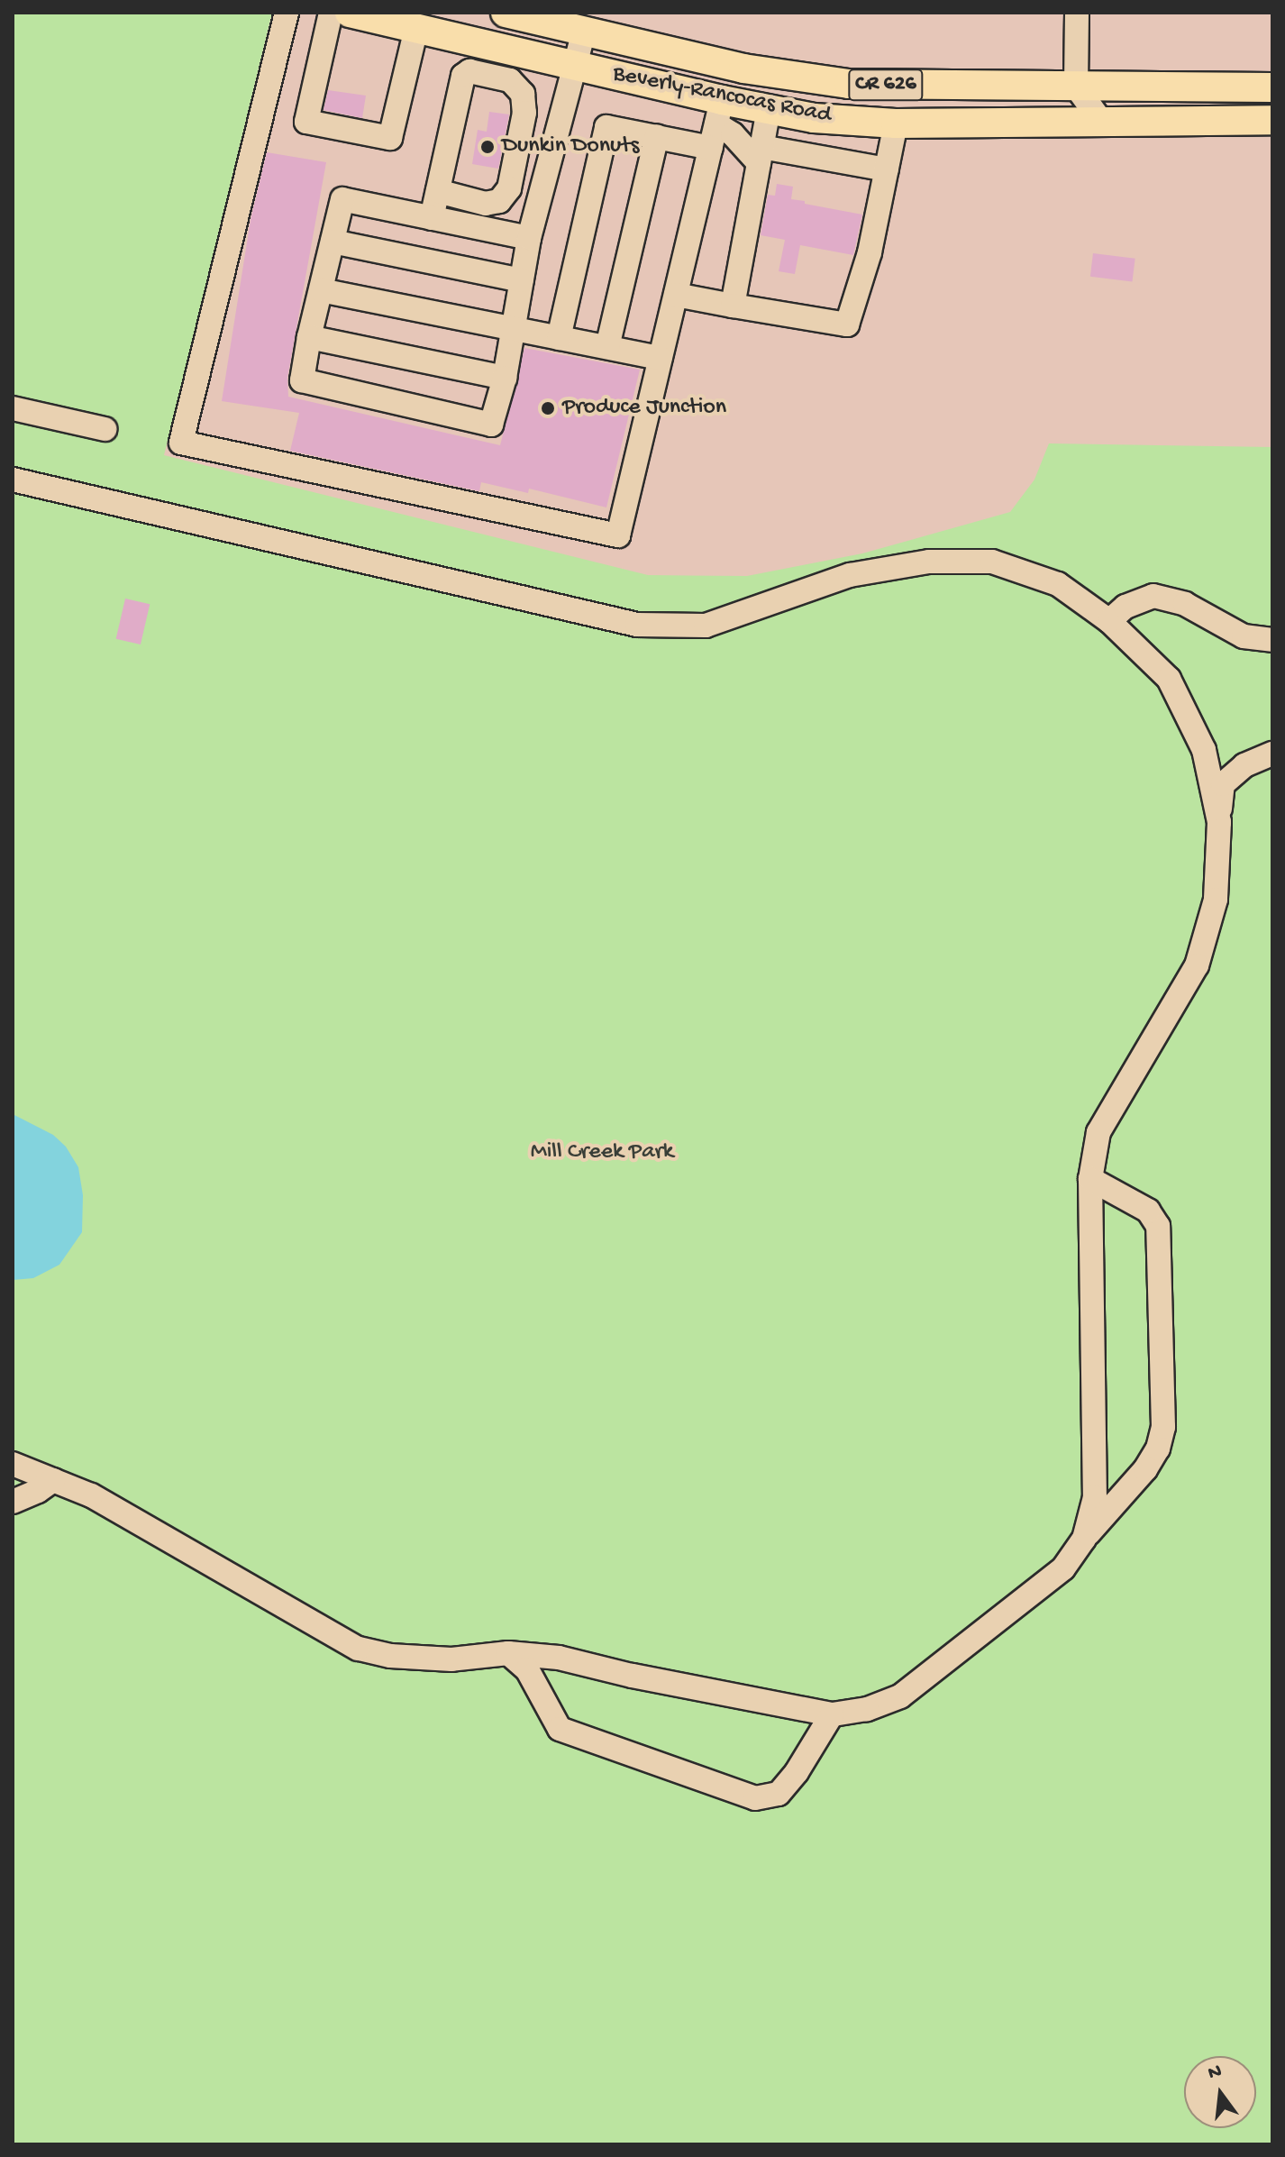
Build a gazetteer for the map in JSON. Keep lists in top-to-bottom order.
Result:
{
  "streets": {
    "main road": ["CR 626", "Beverly-Rancocas Road"]
  },
  "parks": ["Mill Creek Park"],
  "places": ["Dunkin Donuts", "Produce Junction"],
  "north": "top"
}
